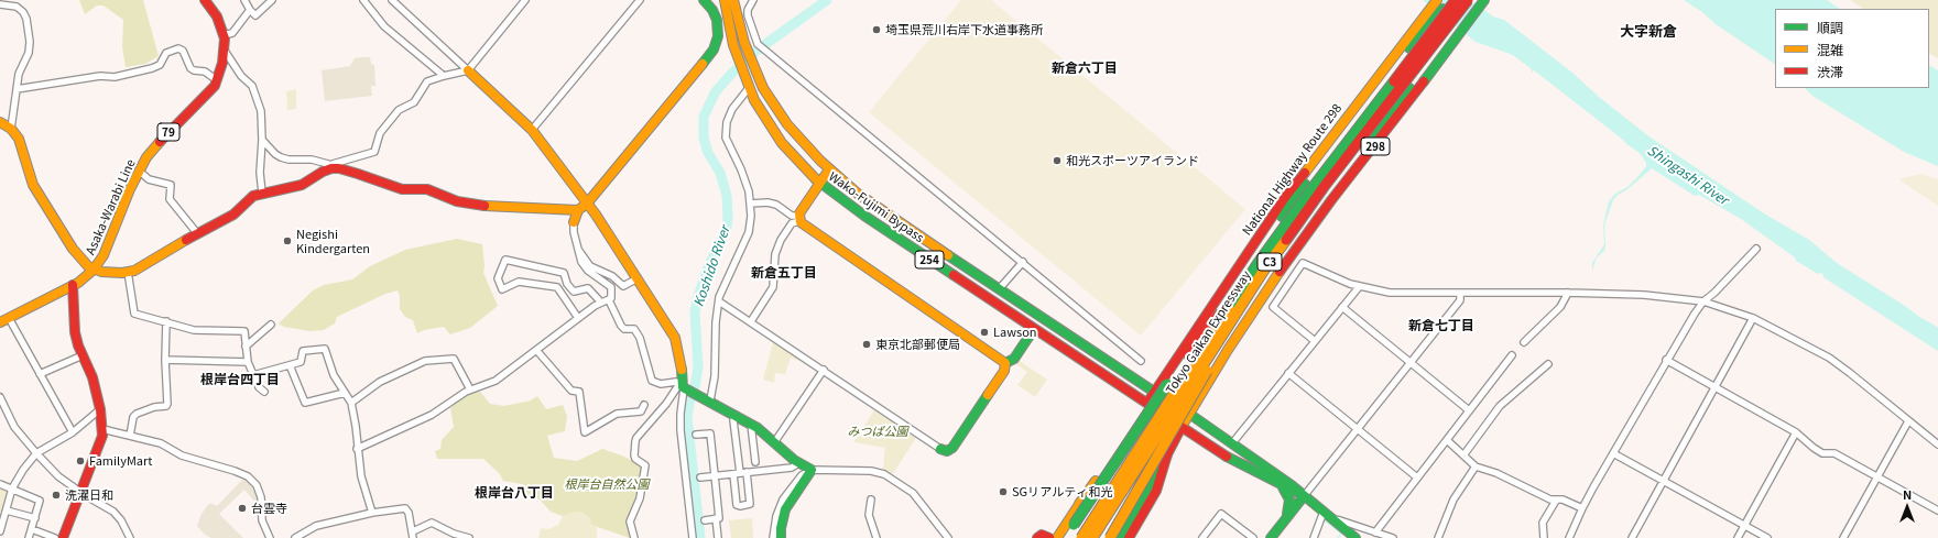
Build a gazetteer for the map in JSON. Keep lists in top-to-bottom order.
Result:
{
  "streets": {
    "main road": [
      "79",
      "298",
      "National Highway Route 298",
      "Asaka-Warabi Line",
      "Wako-Fujimi Bypass",
      "254",
      "C3",
      "Tokyo Gaikan Expressway"
    ]
  },
  "crossings": [
    ["298", "Wako-Fujimi Bypass"],
    ["National Highway Route 298", "Wako-Fujimi Bypass"]
  ],
  "districts": [
    "大字新倉",
    "新倉六丁目",
    "新倉五丁目",
    "新倉七丁目",
    "根岸台四丁目",
    "根岸台八丁目"
  ],
  "water": ["Shingashi River", "Koshido River"],
  "parks": ["みつば公園", "根岸台自然公園"],
  "places": [
    "埼玉県荒川右岸下水道事務所",
    "和光スポーツアイランド",
    "Negishi Kindergarten",
    "Lawson",
    "東京北部郵便局",
    "FamilyMart",
    "SGリアルティ和光",
    "洗濯日和",
    "台雲寺"
  ],
  "legend": ["順調", "混雑", "渋滞"],
  "north": "top"
}
